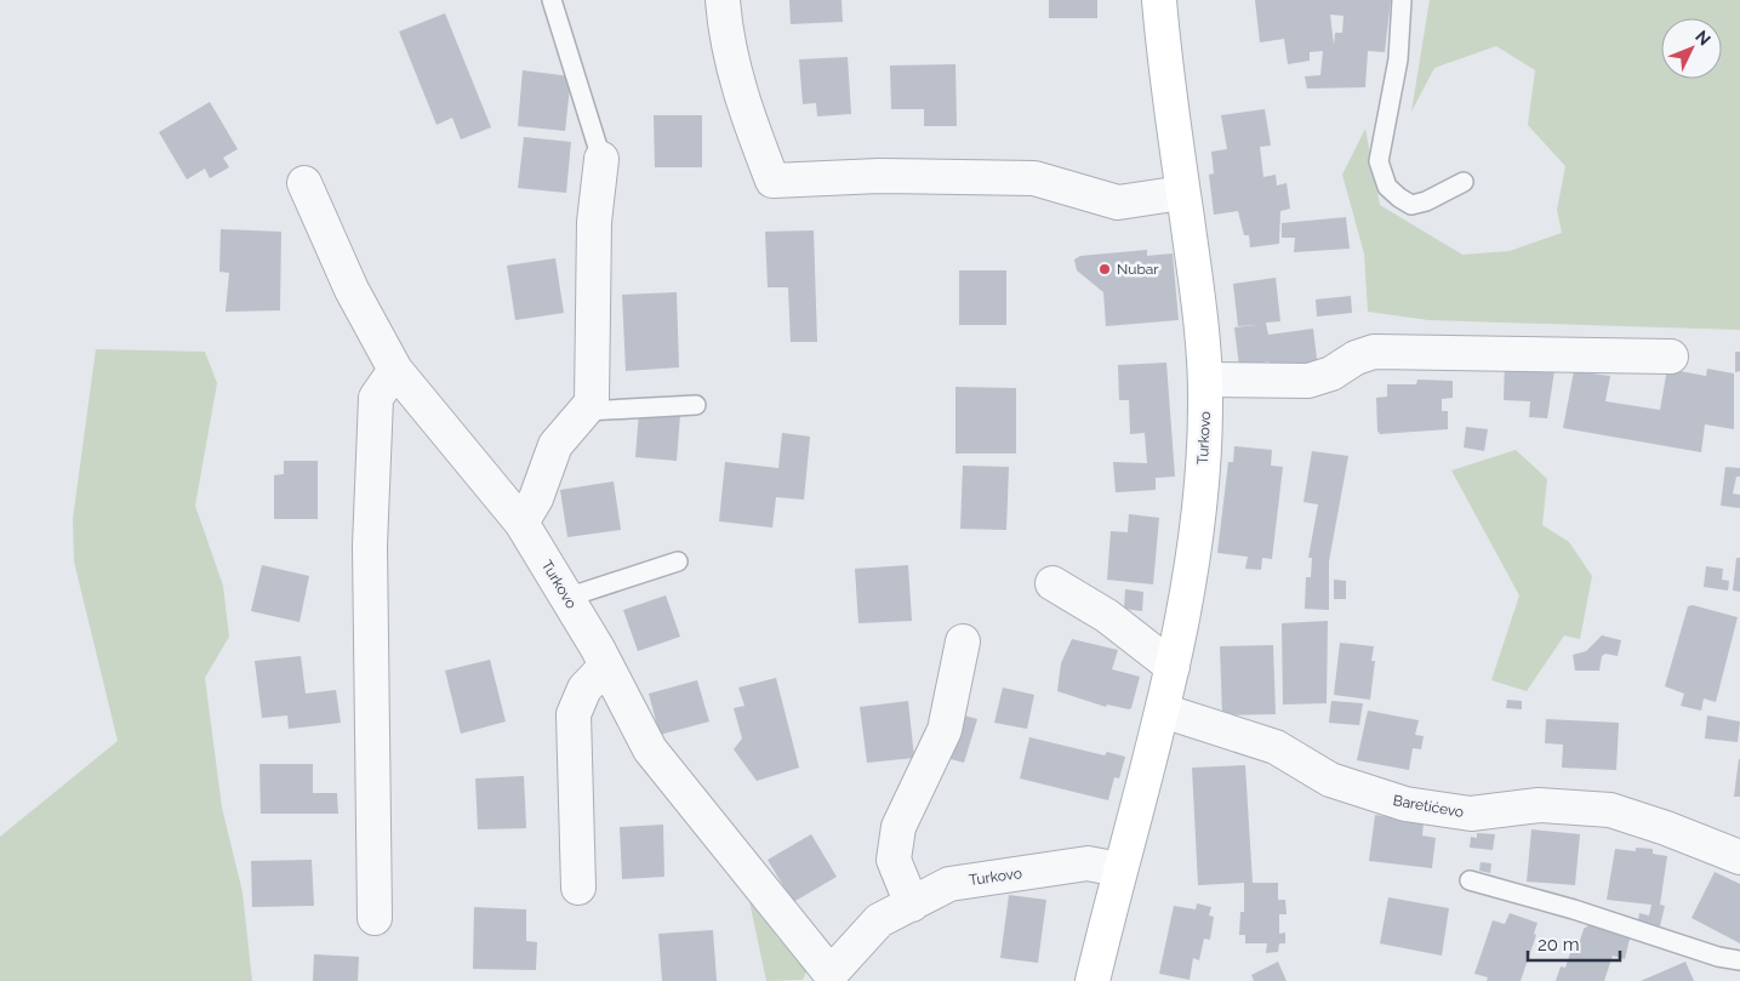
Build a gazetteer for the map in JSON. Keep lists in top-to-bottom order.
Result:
{
  "streets": {
    "main road": ["Turkovo"],
    "street": ["Baretićevo"]
  },
  "crossings": [
    ["Turkovo", "Baretićevo"]
  ],
  "places": ["Nubar"],
  "scale_bar": "20 m",
  "north": "top right"
}
